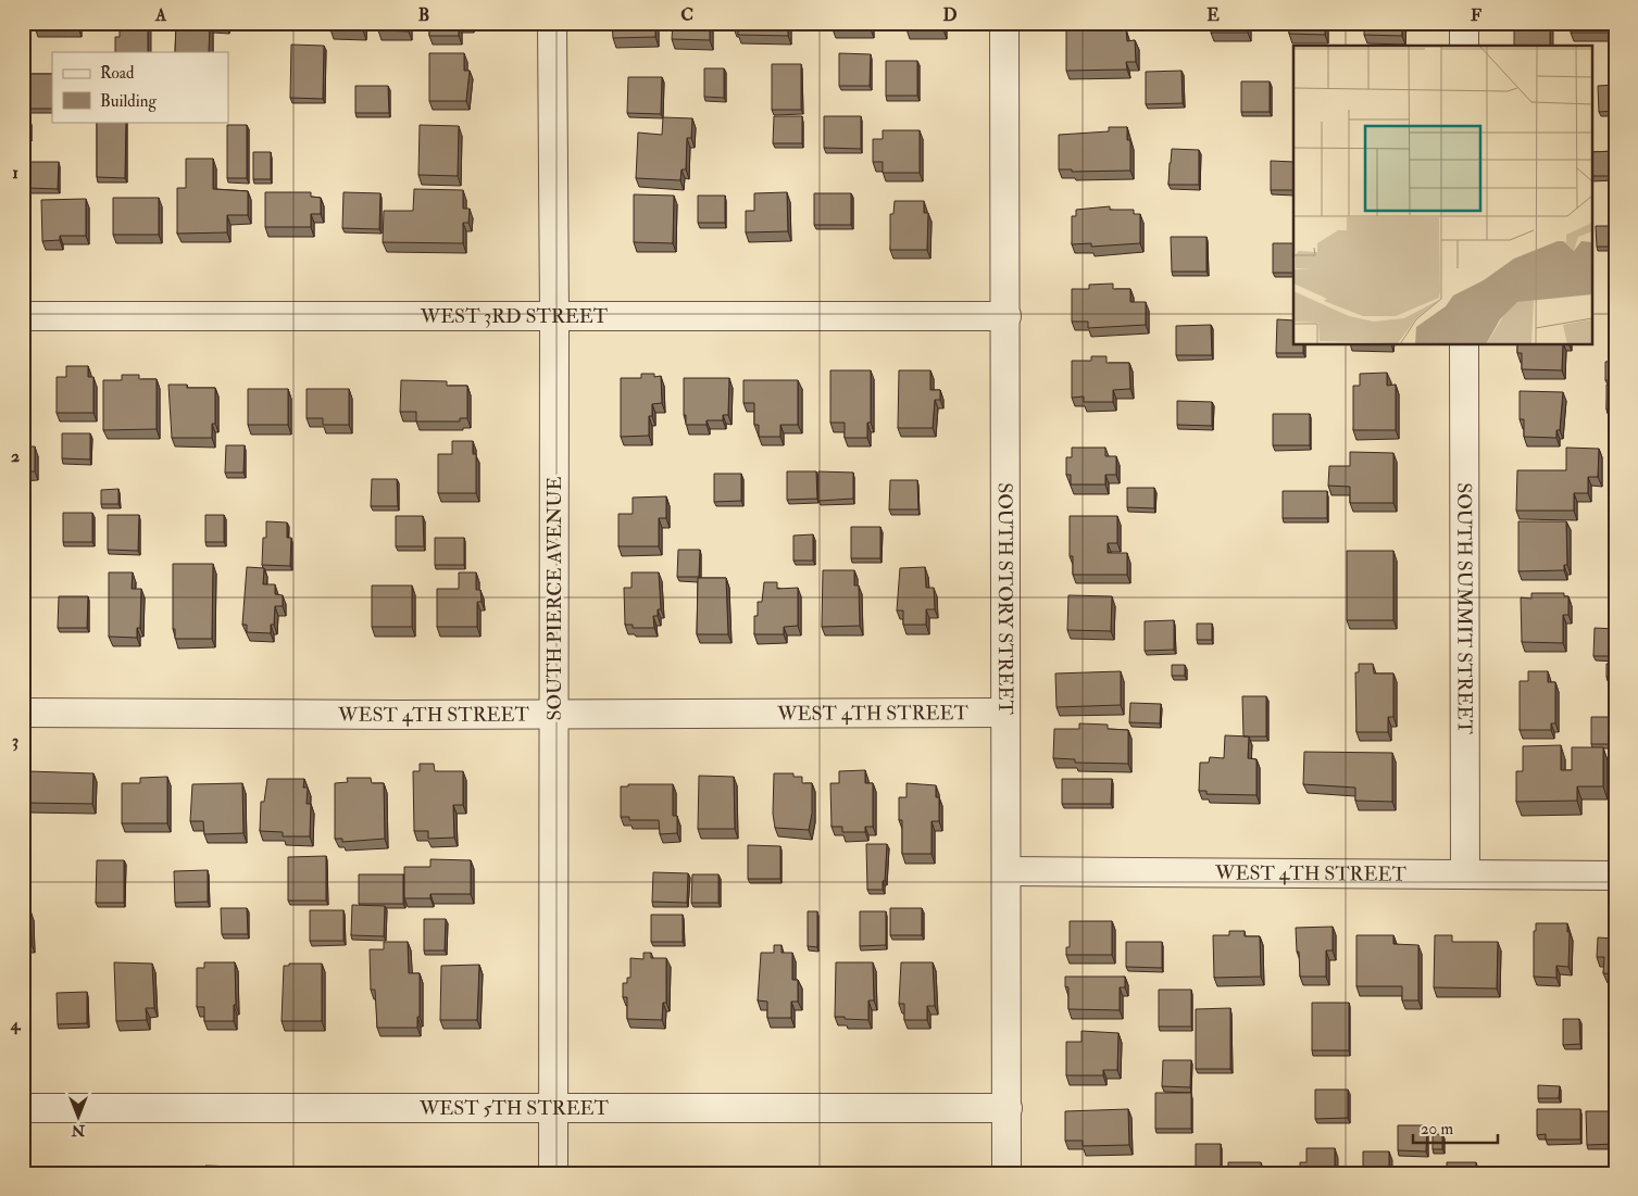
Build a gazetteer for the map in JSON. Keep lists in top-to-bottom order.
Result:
{
  "streets": {
    "street": [
      "WEST 3RD STREET",
      "SOUTH PIERCE AVENUE",
      "SOUTH STORY STREET",
      "SOUTH SUMMIT STREET",
      "WEST 4TH STREET",
      "WEST 5TH STREET"
    ]
  },
  "crossings": [
    ["WEST 3RD STREET", "SOUTH PIERCE AVENUE"],
    ["WEST 3RD STREET", "SOUTH STORY STREET"],
    ["SOUTH PIERCE AVENUE", "WEST 4TH STREET"],
    ["SOUTH PIERCE AVENUE", "WEST 5TH STREET"],
    ["SOUTH STORY STREET", "WEST 4TH STREET"],
    ["SOUTH STORY STREET", "WEST 5TH STREET"],
    ["SOUTH SUMMIT STREET", "WEST 4TH STREET"]
  ],
  "legend": ["Road", "Building"],
  "scale_bar": "20 m",
  "north": "bottom",
  "grid": {
    "columns": [
      "A",
      "B",
      "C",
      "D",
      "E",
      "F"
    ],
    "rows": [
      "1",
      "2",
      "3",
      "4"
    ]
  }
}
